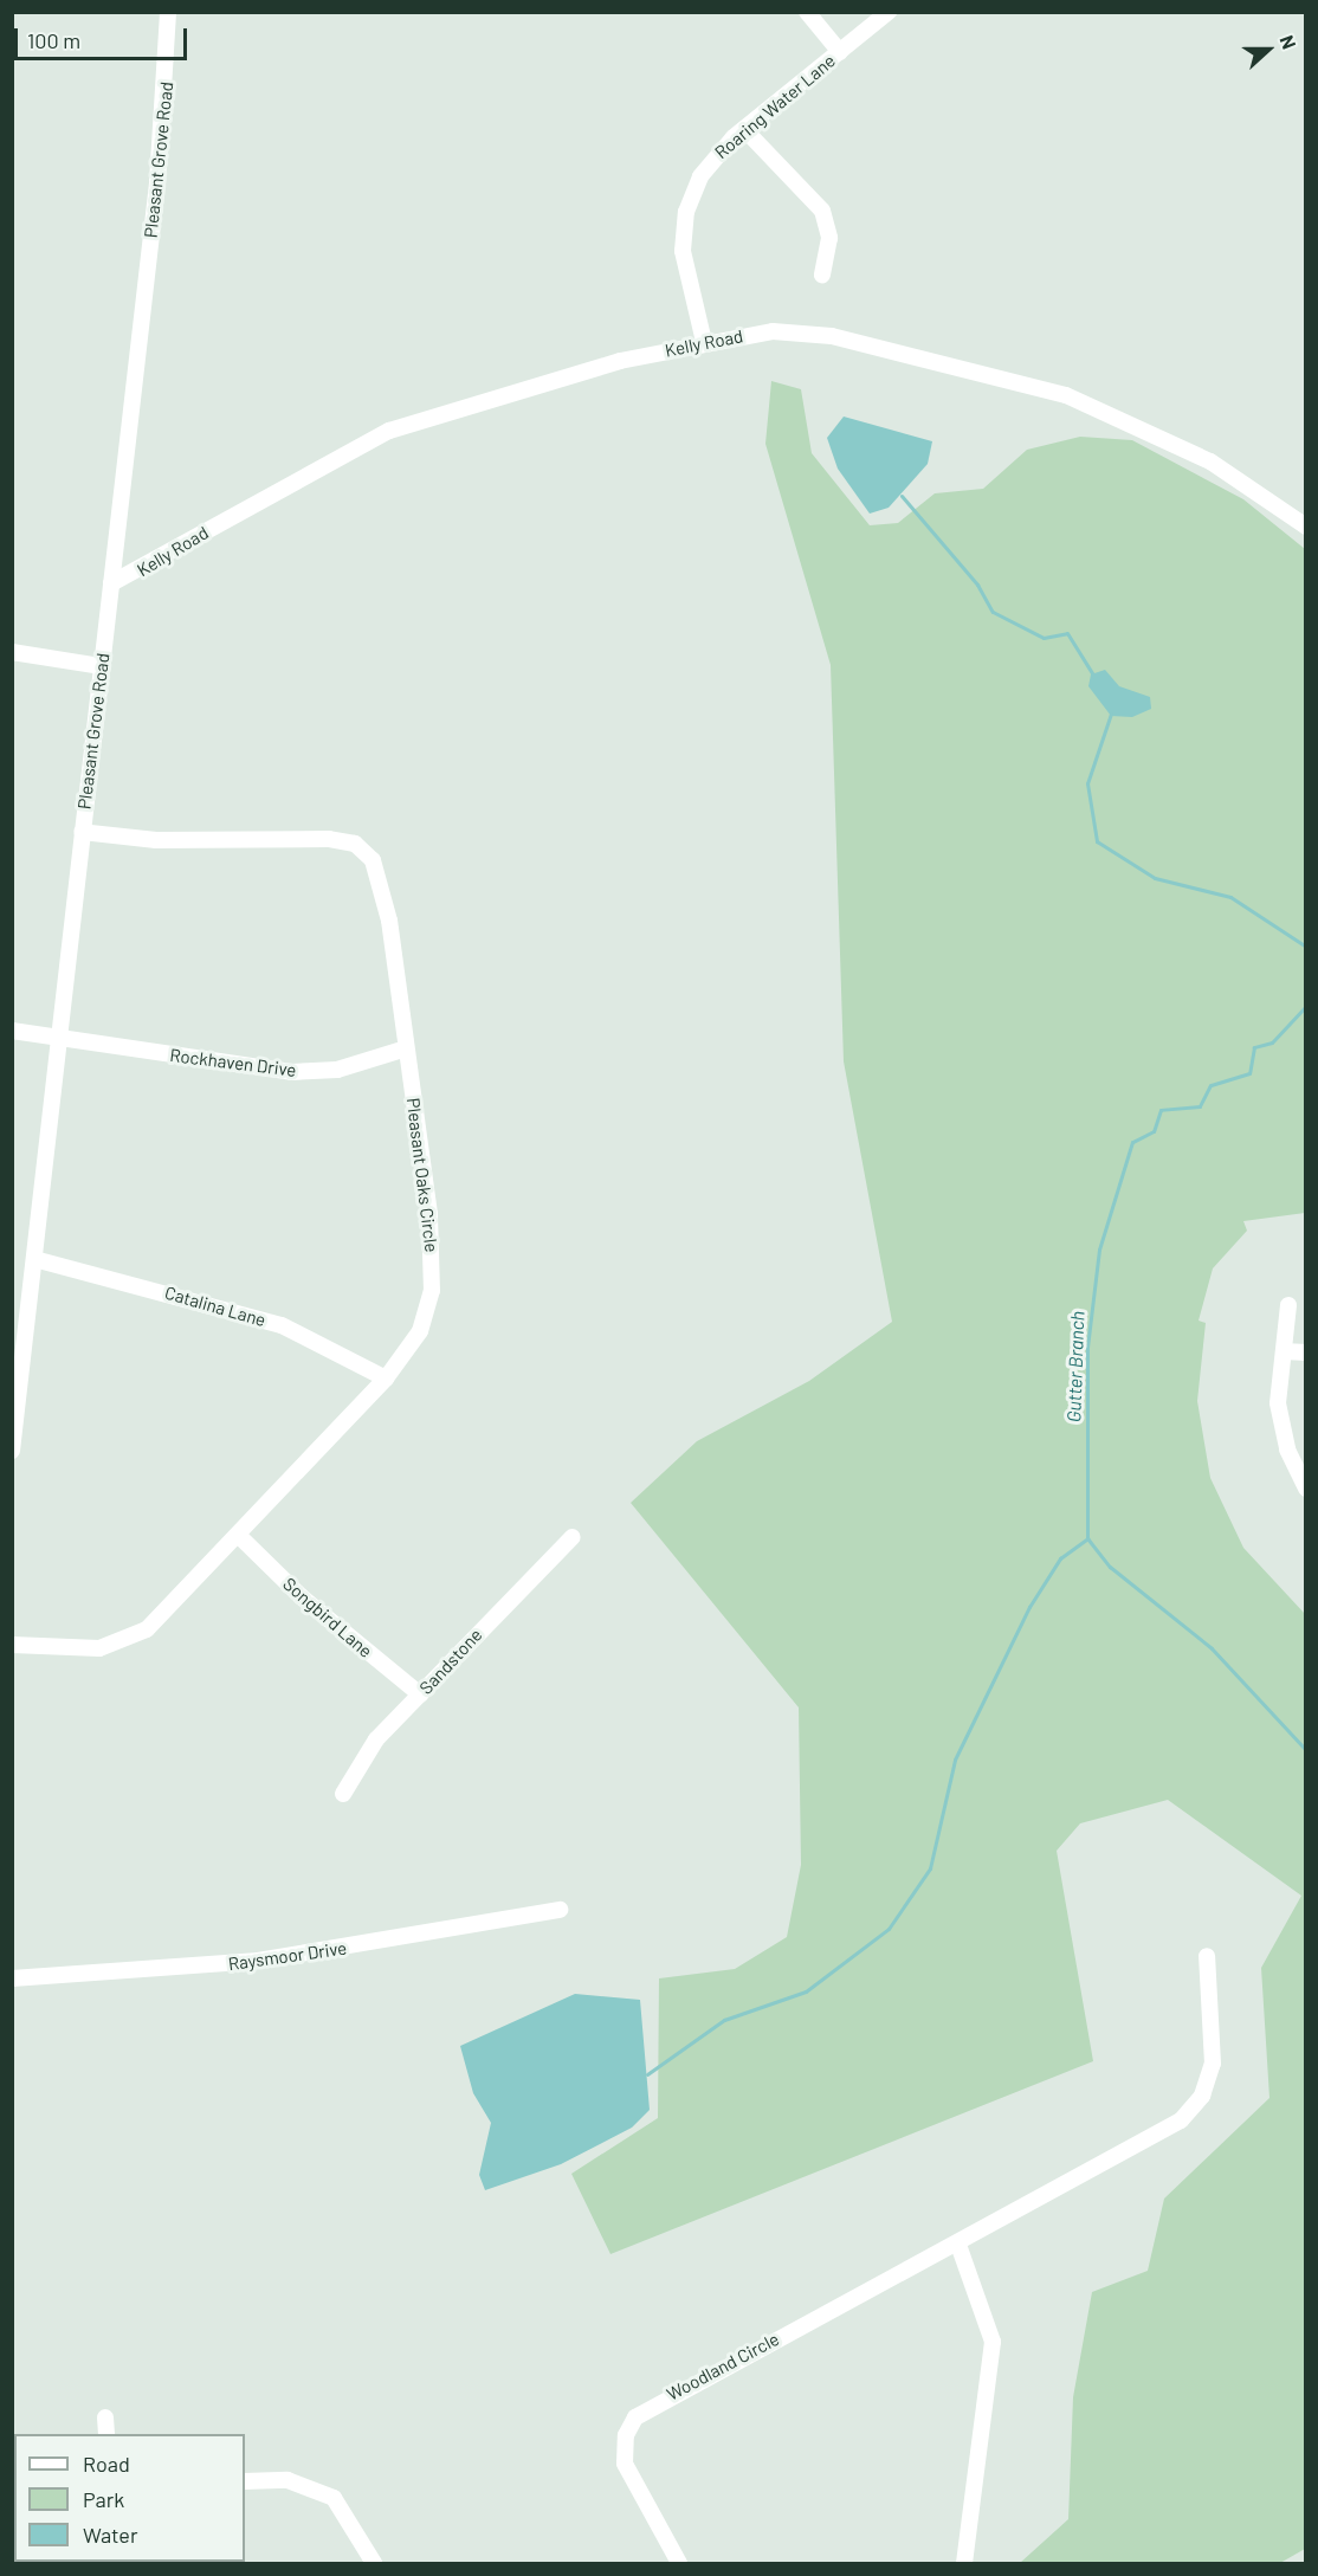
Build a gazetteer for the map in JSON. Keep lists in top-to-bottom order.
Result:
{
  "streets": {
    "street": [
      "Roaring Water Lane",
      "Pleasant Grove Road",
      "Kelly Road",
      "Rockhaven Drive",
      "Pleasant Oaks Circle",
      "Catalina Lane",
      "Songbird Lane",
      "Sandstone",
      "Raysmoor Drive",
      "Woodland Circle"
    ]
  },
  "crossings": [
    ["Roaring Water Lane", "Kelly Road"],
    ["Pleasant Grove Road", "Kelly Road"],
    ["Pleasant Grove Road", "Rockhaven Drive"],
    ["Pleasant Grove Road", "Pleasant Oaks Circle"],
    ["Pleasant Grove Road", "Catalina Lane"],
    ["Rockhaven Drive", "Pleasant Oaks Circle"],
    ["Pleasant Oaks Circle", "Catalina Lane"],
    ["Pleasant Oaks Circle", "Songbird Lane"],
    ["Songbird Lane", "Sandstone"]
  ],
  "water": ["Gutter Branch"],
  "legend": ["Road", "Park", "Water"],
  "scale_bar": "100 m",
  "north": "right"
}
